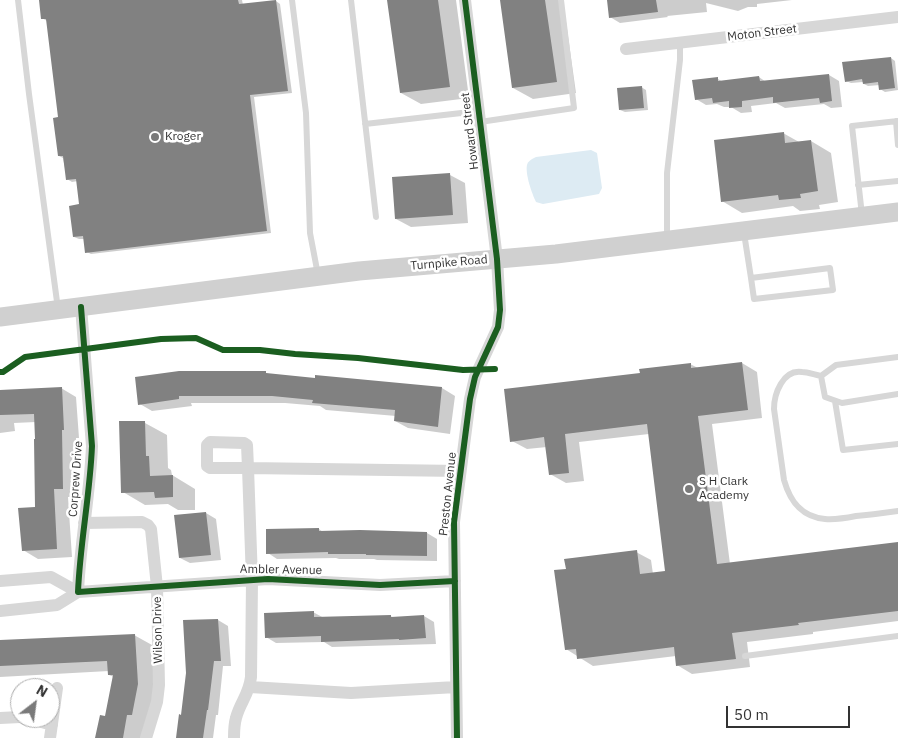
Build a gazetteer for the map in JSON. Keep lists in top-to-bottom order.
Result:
{
  "streets": {
    "main road": ["Turnpike Road"],
    "street": [
      "Moton Street",
      "Howard Street",
      "Corprew Drive",
      "Preston Avenue",
      "Ambler Avenue",
      "Wilson Drive"
    ]
  },
  "crossings": [
    ["Howard Street", "Turnpike Road"],
    ["Howard Street", "Preston Avenue"],
    ["Turnpike Road", "Corprew Drive"],
    ["Turnpike Road", "Preston Avenue"],
    ["Corprew Drive", "Ambler Avenue"],
    ["Corprew Drive", "Wilson Drive"],
    ["Preston Avenue", "Ambler Avenue"],
    ["Ambler Avenue", "Wilson Drive"]
  ],
  "places": ["Kroger", "S H Clark Academy"],
  "scale_bar": "50 m",
  "north": "top right"
}
